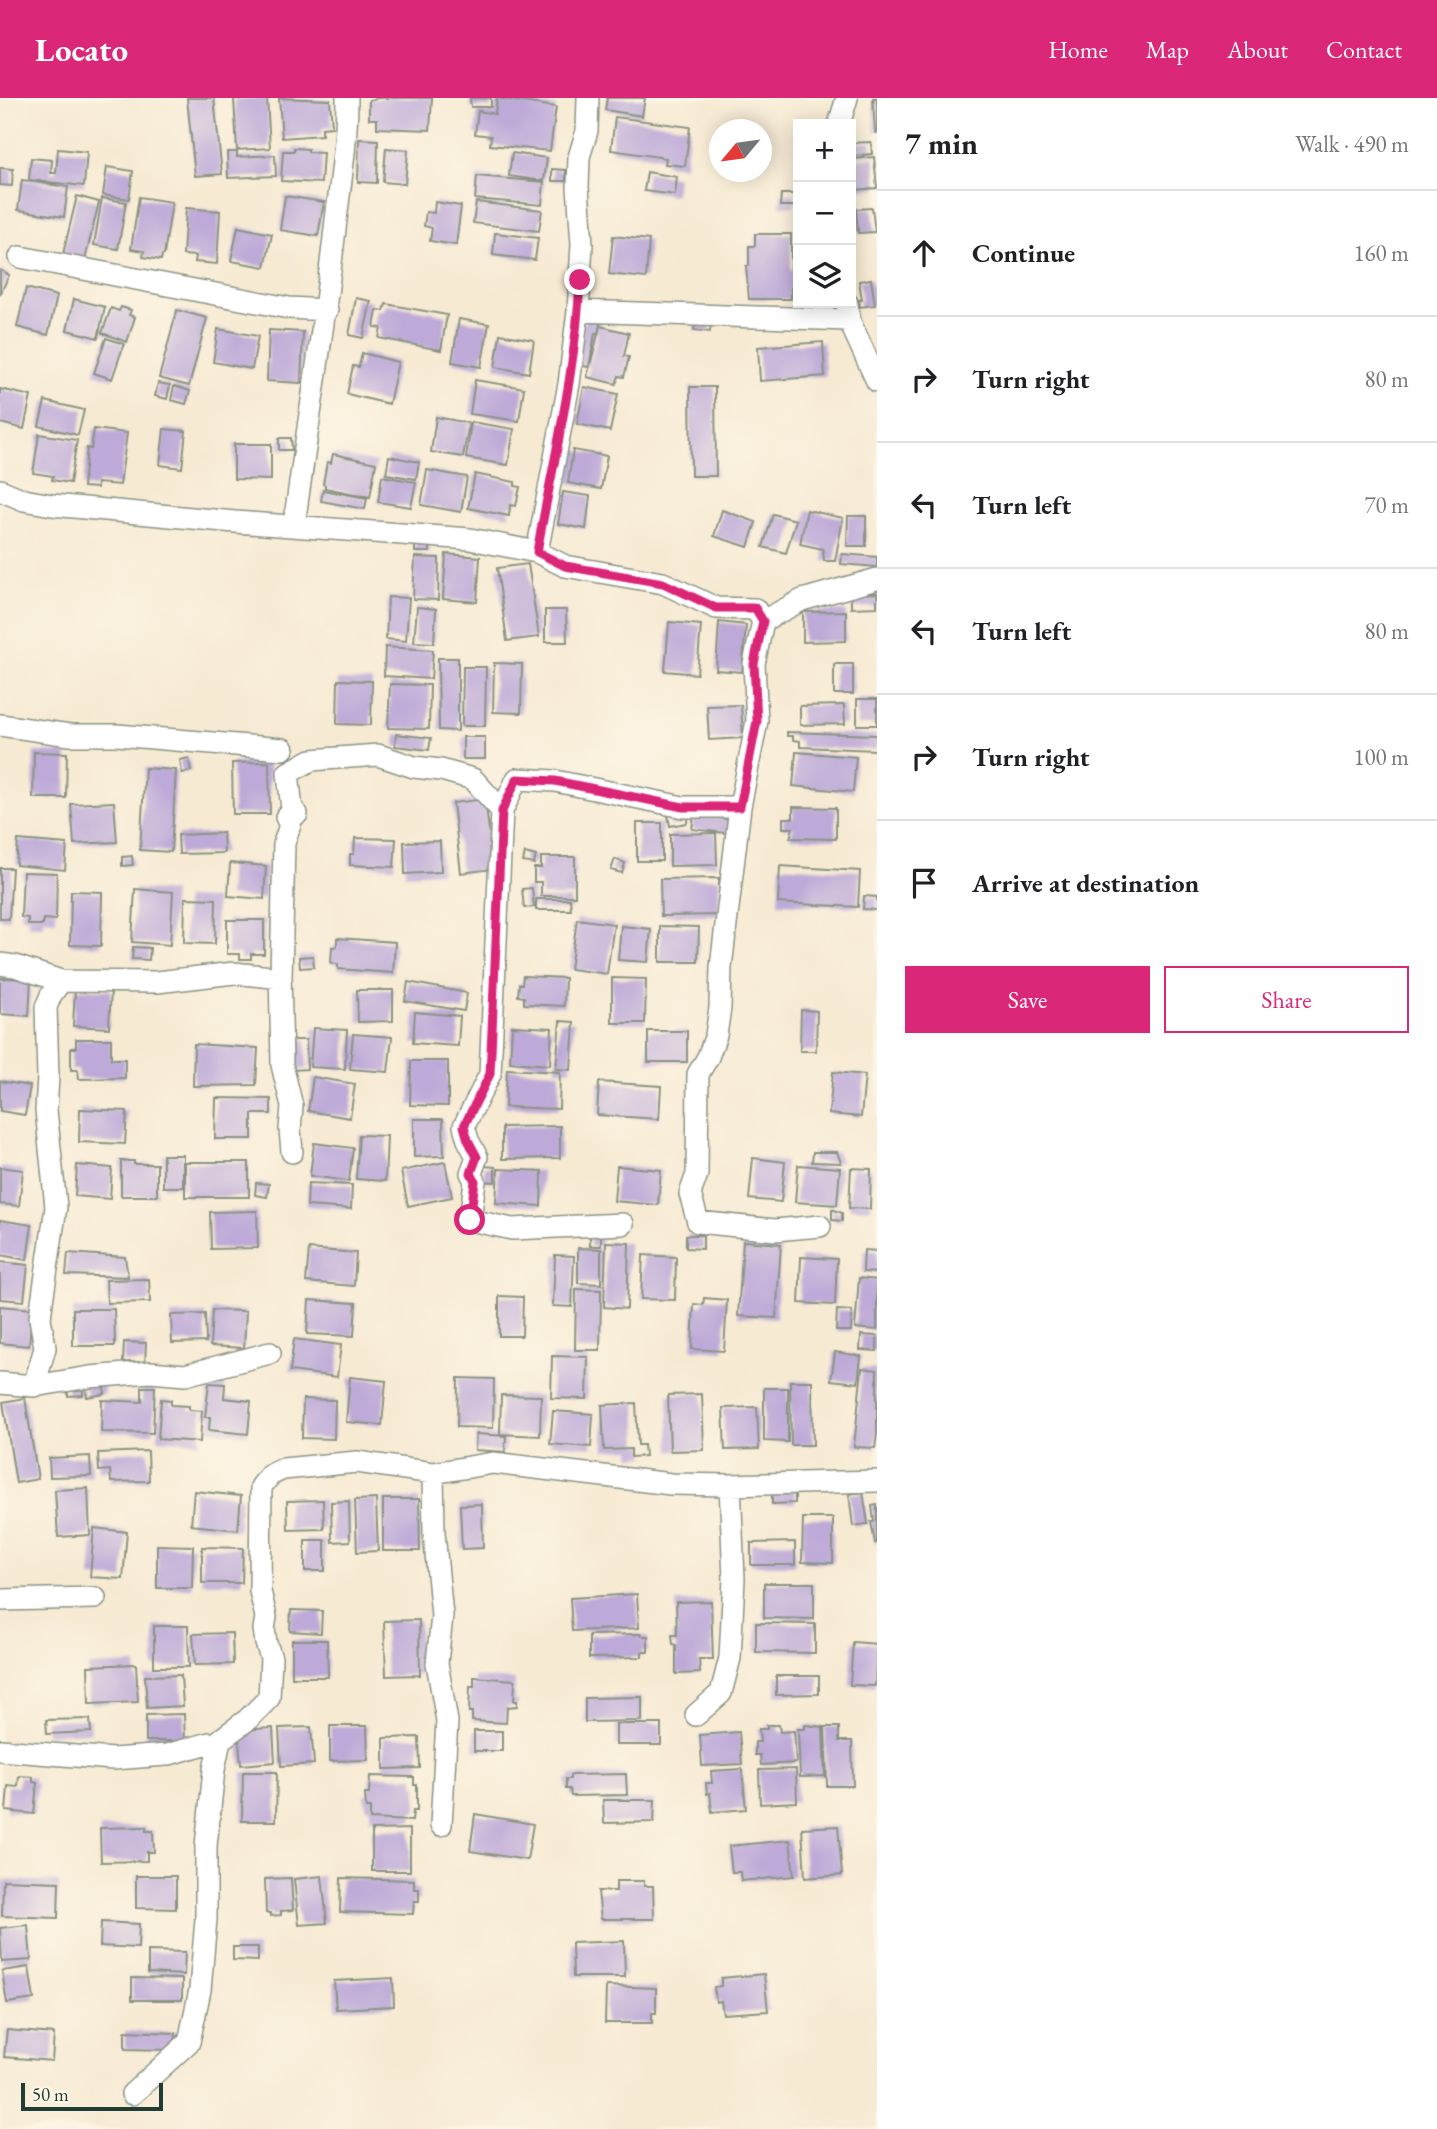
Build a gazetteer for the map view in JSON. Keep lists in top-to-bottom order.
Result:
{
  "scale_bar": "50 m",
  "north": "bottom left",
  "page": {
    "header": "Locato",
    "nav": [
      "Home",
      "Map",
      "About",
      "Contact"
    ],
    "heading": ["7 min", "Walk · 490 m"],
    "map_buttons": ["+", "−"],
    "list": [
      ["Continue", "160 m"],
      ["Turn right", "80 m"],
      ["Turn left", "70 m"],
      ["Turn left", "80 m"],
      ["Turn right", "100 m"],
      "Arrive at destination"
    ],
    "buttons": ["Save", "Share"],
    "scale": "50 m"
  }
}
